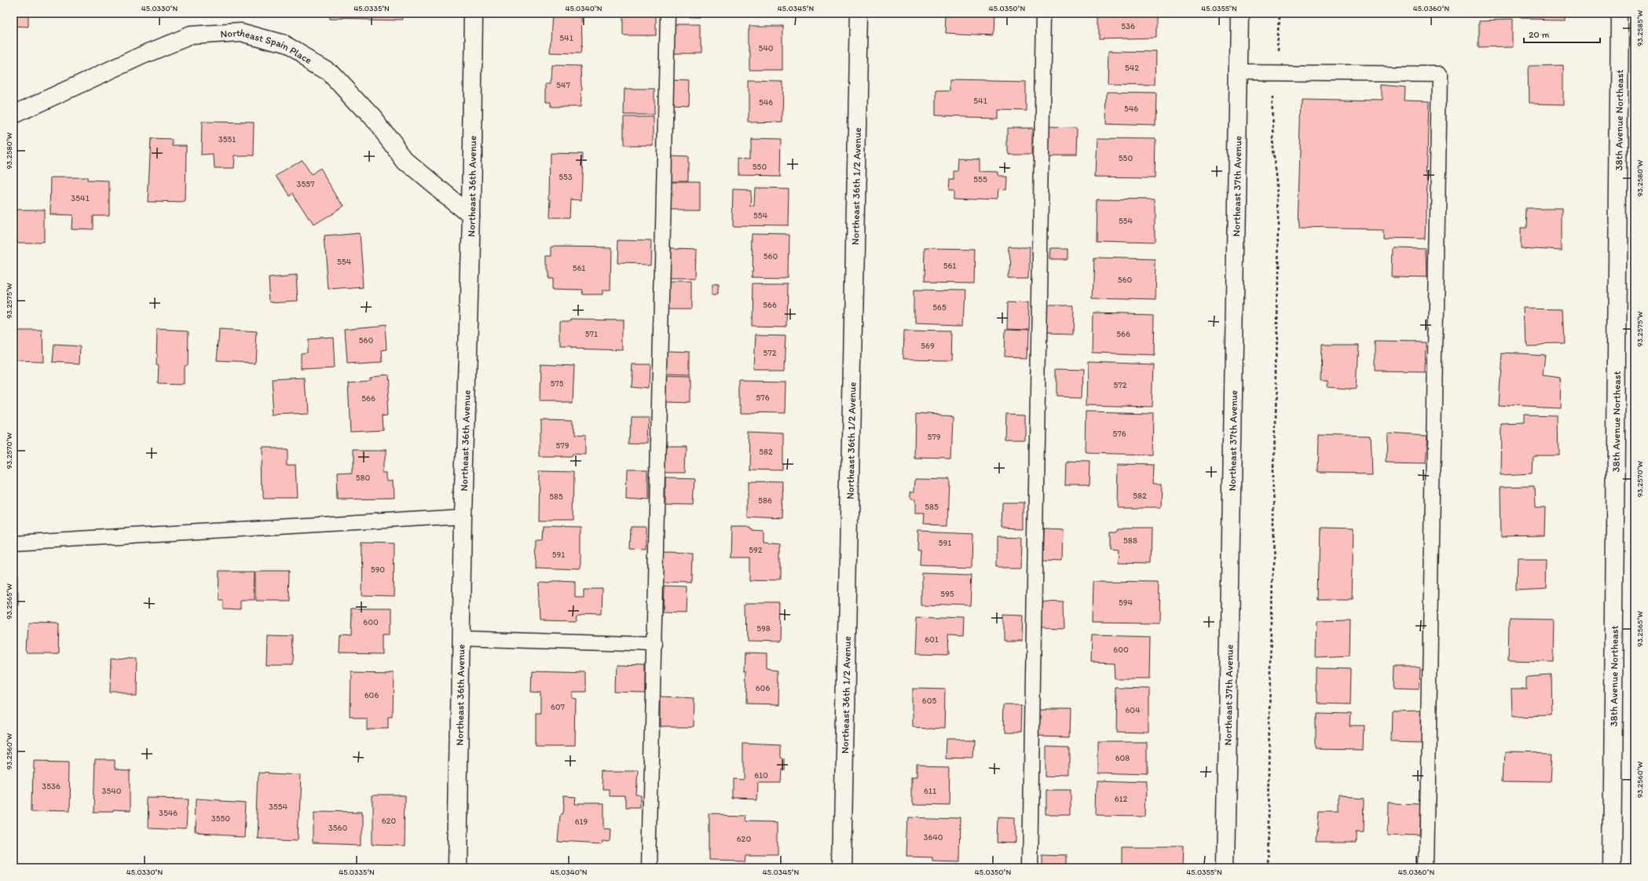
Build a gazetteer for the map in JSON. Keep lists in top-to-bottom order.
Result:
{
  "streets": {
    "street": [
      "Northeast Spain Place",
      "38th Avenue Northeast",
      "Northeast 36th Avenue",
      "Northeast 36th 1/2 Avenue",
      "Northeast 37th Avenue"
    ]
  },
  "crossings": [
    ["Northeast Spain Place", "Northeast 36th Avenue"]
  ],
  "house_numbers": [
    "536",
    "541",
    "540",
    "542",
    "547",
    "541",
    "546",
    "546",
    "3551",
    "550",
    "550",
    "553",
    "555",
    "3557",
    "3541",
    "554",
    "554",
    "560",
    "554",
    "561",
    "561",
    "560",
    "566",
    "565",
    "571",
    "566",
    "560",
    "569",
    "572",
    "575",
    "572",
    "576",
    "566",
    "576",
    "579",
    "579",
    "582",
    "580",
    "582",
    "585",
    "586",
    "585",
    "588",
    "591",
    "592",
    "591",
    "590",
    "595",
    "594",
    "600",
    "598",
    "601",
    "600",
    "606",
    "606",
    "605",
    "607",
    "604",
    "608",
    "610",
    "3536",
    "3540",
    "611",
    "612",
    "3554",
    "3546",
    "3550",
    "620",
    "619",
    "3560",
    "3640",
    "620"
  ],
  "scale_bar": "20 m",
  "coordinates": [
    "45.0330°N",
    "45.0335°N",
    "45.0340°N",
    "45.0345°N",
    "45.0350°N",
    "45.0355°N",
    "45.0360°N",
    "93.2585°W",
    "93.2580°W",
    "93.2575°W",
    "93.2570°W",
    "93.2565°W",
    "93.2560°W"
  ]
}
